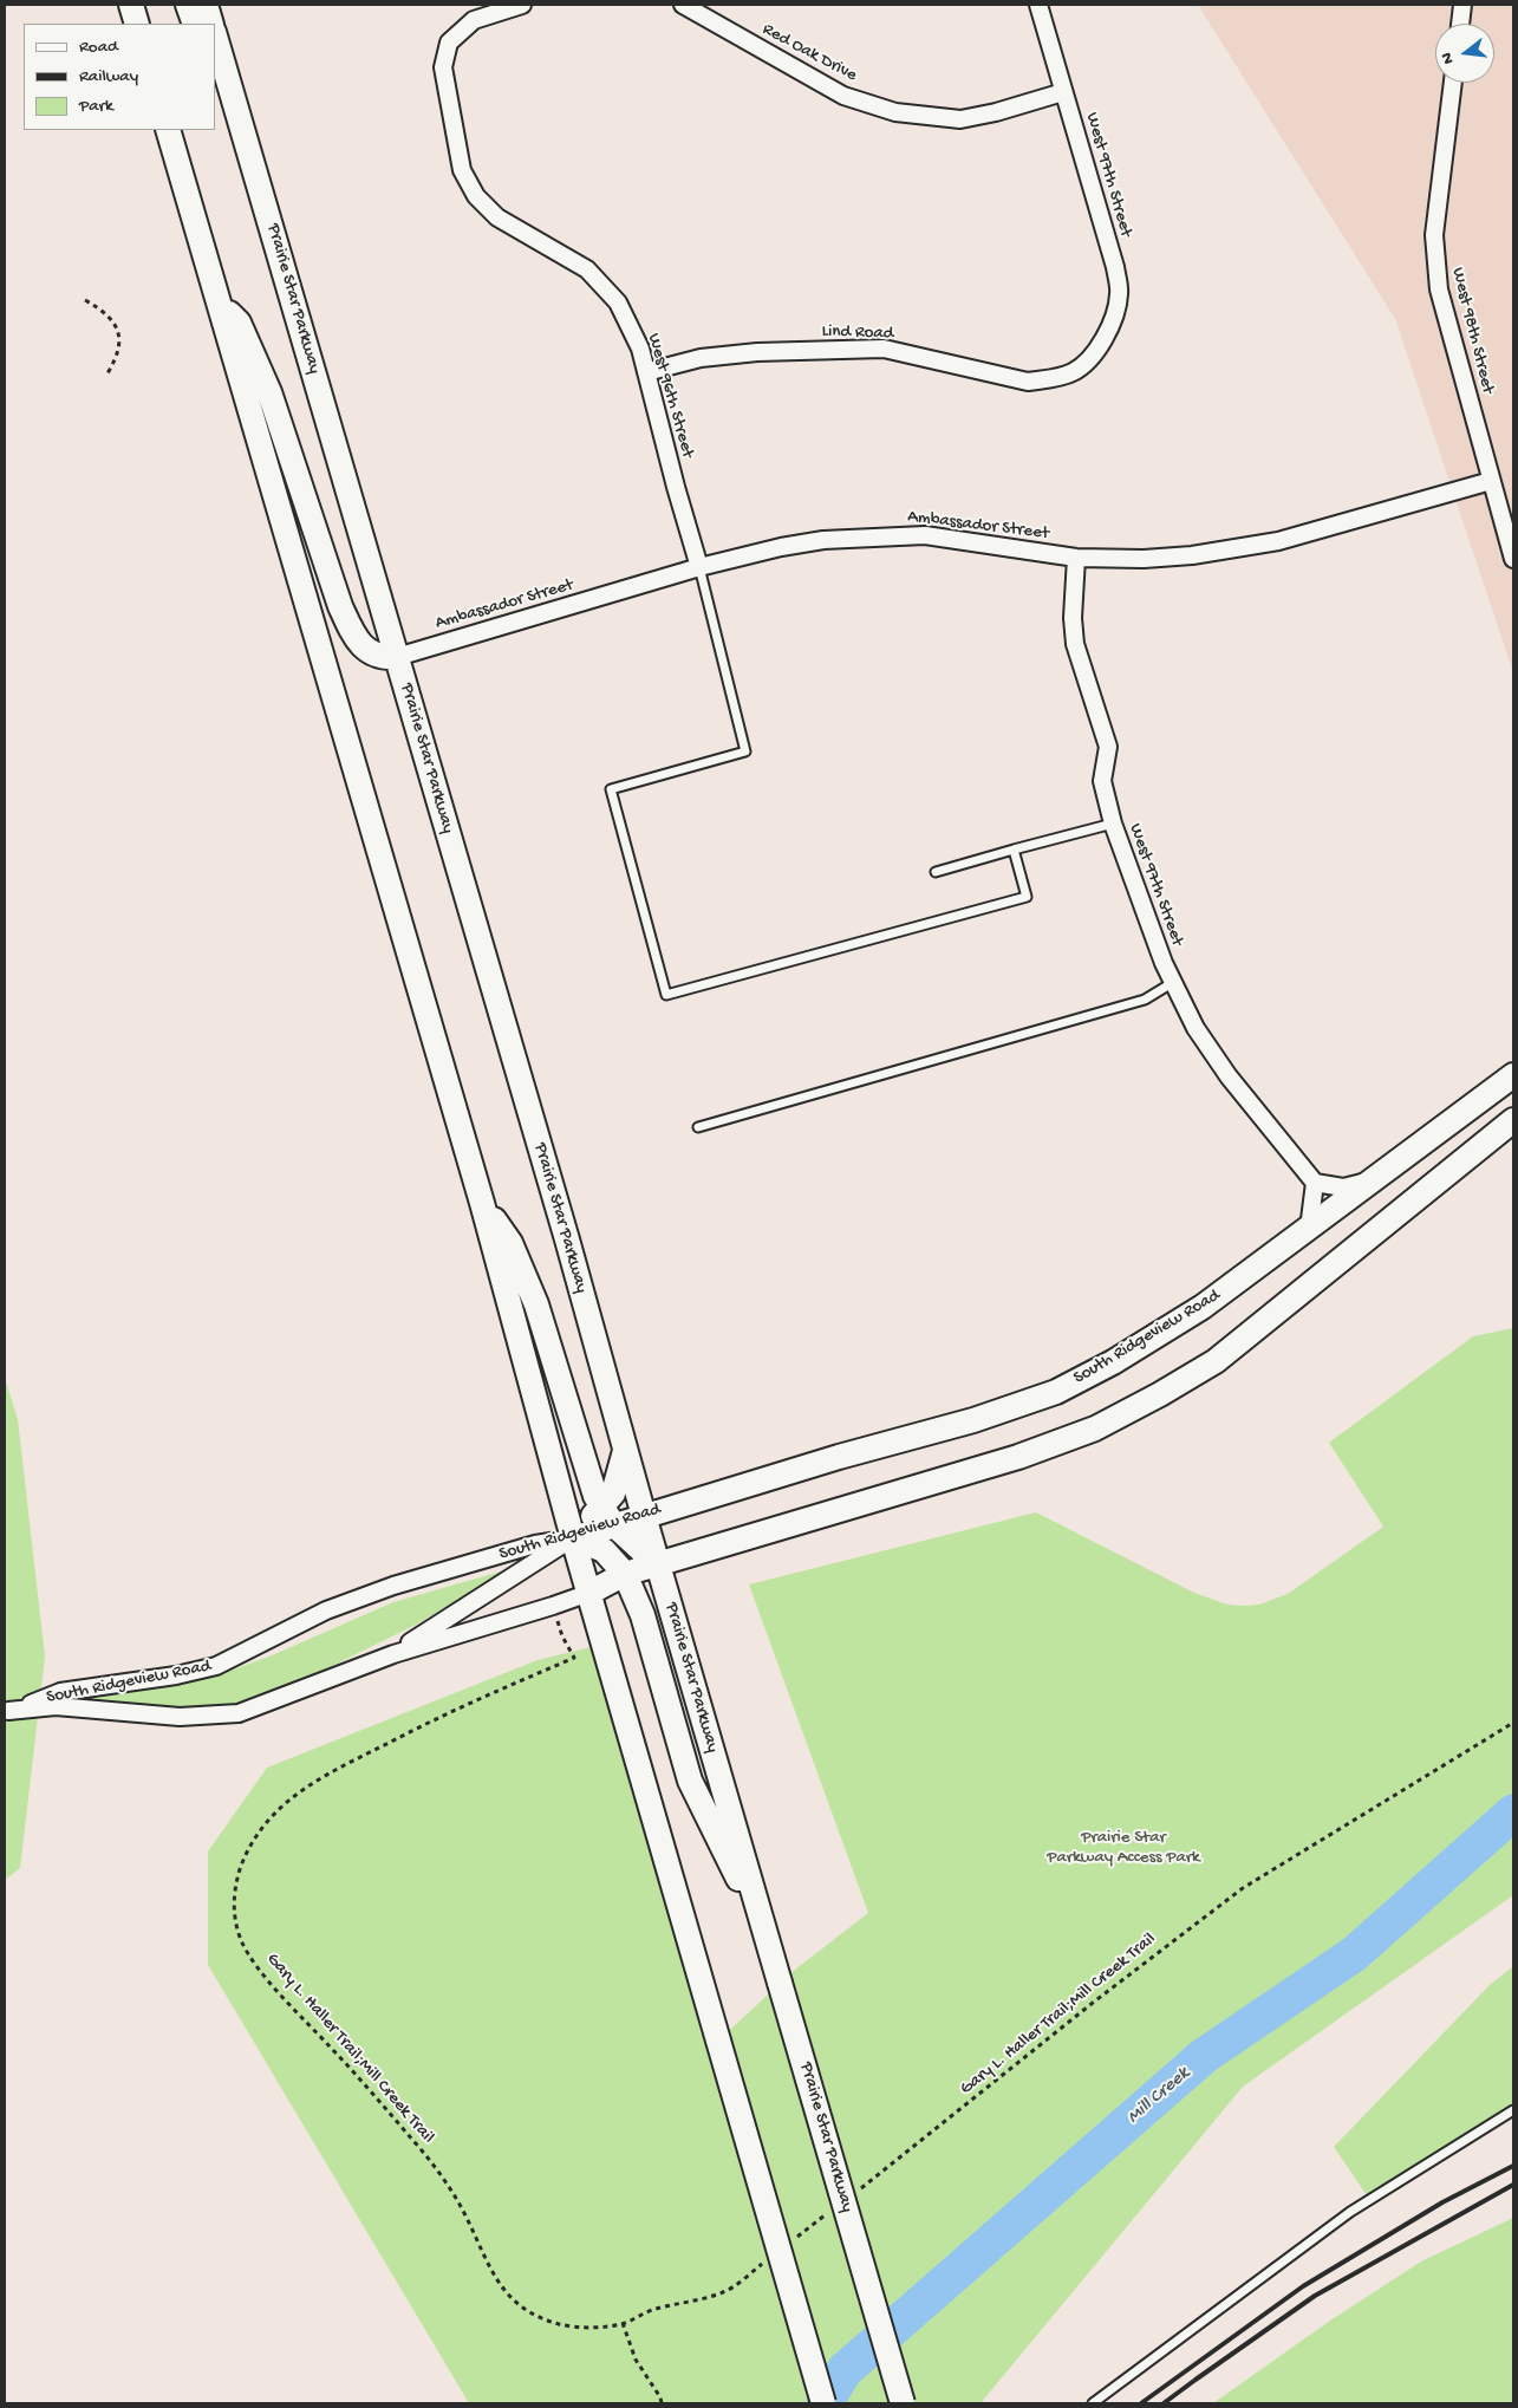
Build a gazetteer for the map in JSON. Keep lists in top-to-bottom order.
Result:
{
  "streets": {
    "main road": ["Prairie Star Parkway", "South Ridgeview Road"],
    "street": [
      "Red Oak Drive",
      "West 97th Street",
      "West 98th Street",
      "Lind Road",
      "West 96th Street",
      "Ambassador Street"
    ],
    "path": ["Gary L. Haller Trail;Mill Creek Trail"]
  },
  "crossings": [
    ["Red Oak Drive", "West 97th Street"],
    ["West 97th Street", "Lind Road"],
    ["West 97th Street", "Ambassador Street"],
    ["Prairie Star Parkway", "Ambassador Street"],
    ["Prairie Star Parkway", "South Ridgeview Road"],
    ["West 98th Street", "Ambassador Street"],
    ["Lind Road", "West 96th Street"],
    ["West 96th Street", "Ambassador Street"]
  ],
  "water": ["Mill Creek"],
  "parks": ["Prairie Star Parkway Access Park"],
  "legend": ["Road", "Railway", "Park"],
  "north": "left"
}
